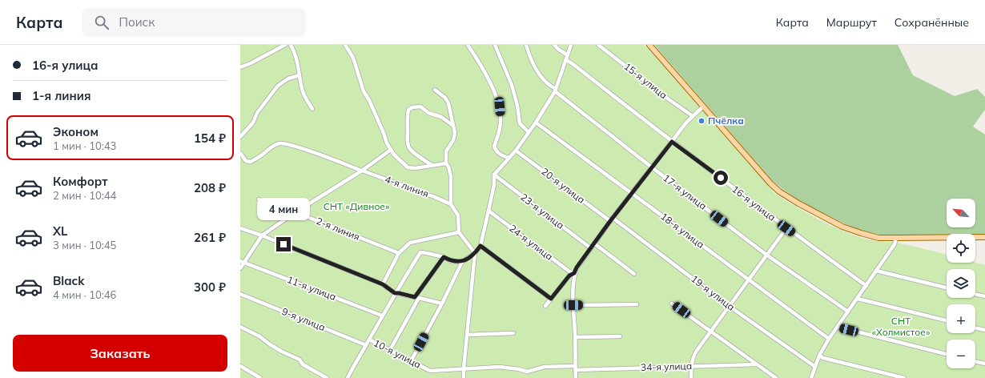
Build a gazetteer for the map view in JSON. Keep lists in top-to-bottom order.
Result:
{
  "streets": {
    "street": [
      "15-я улица",
      "20-я улица",
      "4-я линия",
      "17-я улица",
      "16-я улица",
      "23-я улица",
      "2-я линия",
      "18-я улица",
      "24-я улица",
      "11-я улица",
      "19-я улица",
      "9-я улица",
      "10-я улица",
      "34-я улица"
    ]
  },
  "crossings": [
    ["10-я улица", "34-я улица"]
  ],
  "parks": ["СНТ «Дивное»", "СНТ «Холмистое»"],
  "places": ["Пчёлка"],
  "north": "top left",
  "page": {
    "header": "Карта",
    "search": "Поиск",
    "nav": ["Карта", "Маршрут", "Сохранённые"],
    "banner": ["16-я улица", "1-я линия"],
    "list": [
      {
        "name": "Эконом",
        "note": "1 мин · 10:43",
        "value": "154 ₽"
      },
      {
        "name": "Комфорт",
        "note": "2 мин · 10:44",
        "value": "208 ₽"
      },
      {
        "name": "XL",
        "note": "3 мин · 10:45",
        "value": "261 ₽"
      },
      {
        "name": "Black",
        "note": "4 мин · 10:46",
        "value": "300 ₽"
      }
    ],
    "bubble": "4 мин",
    "map_buttons": ["+", "−"],
    "buttons": "Заказать"
  }
}
